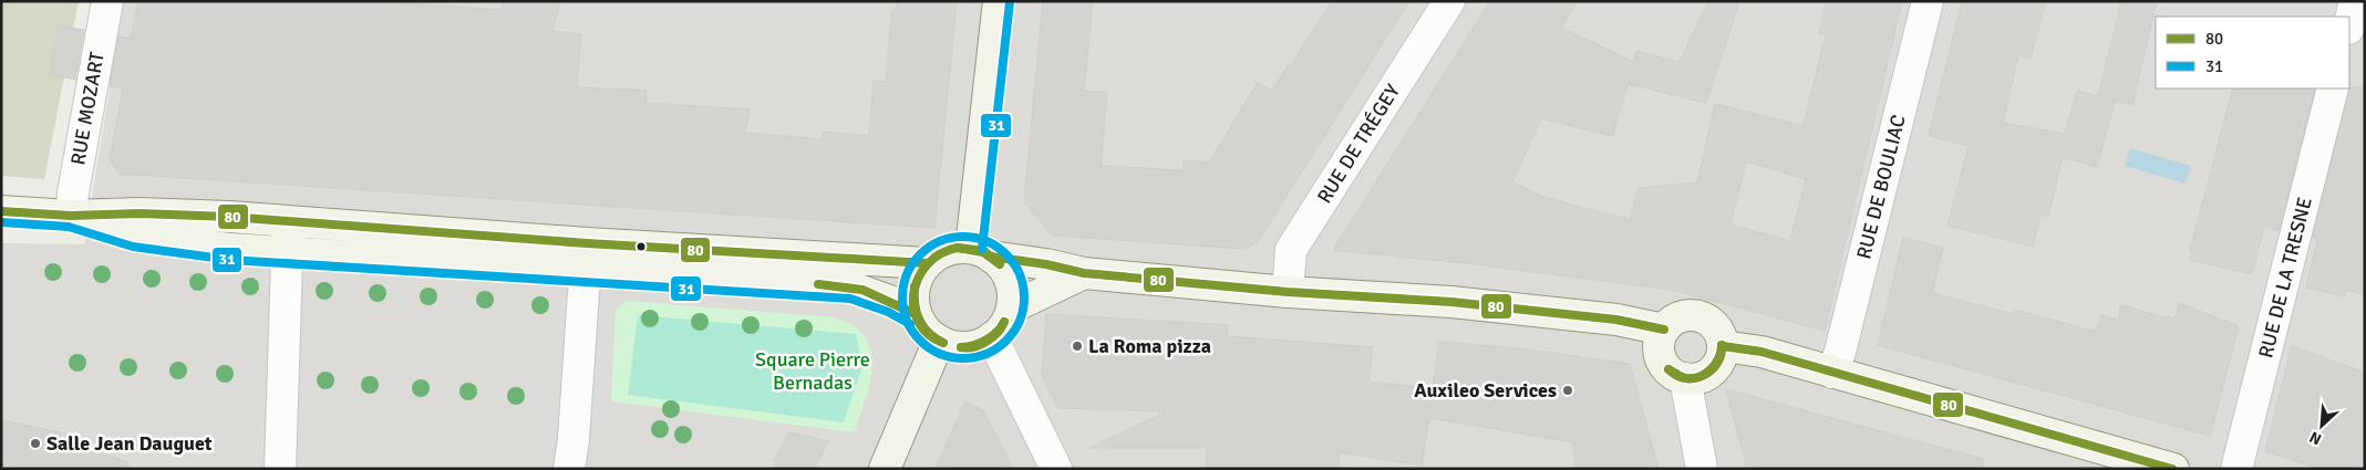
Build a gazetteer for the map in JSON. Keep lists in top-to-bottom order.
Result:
{
  "streets": {
    "street": [
      "RUE MOZART",
      "RUE DE TRÉGEY",
      "RUE DE BOULIAC",
      "RUE DE LA TRESNE"
    ]
  },
  "parks": ["Square Pierre Bernadas"],
  "places": ["La Roma pizza", "Auxileo Services", "Salle Jean Dauguet"],
  "lines": ["transit line 31", "transit line 80"],
  "legend": ["80", "31"],
  "north": "bottom left"
}
